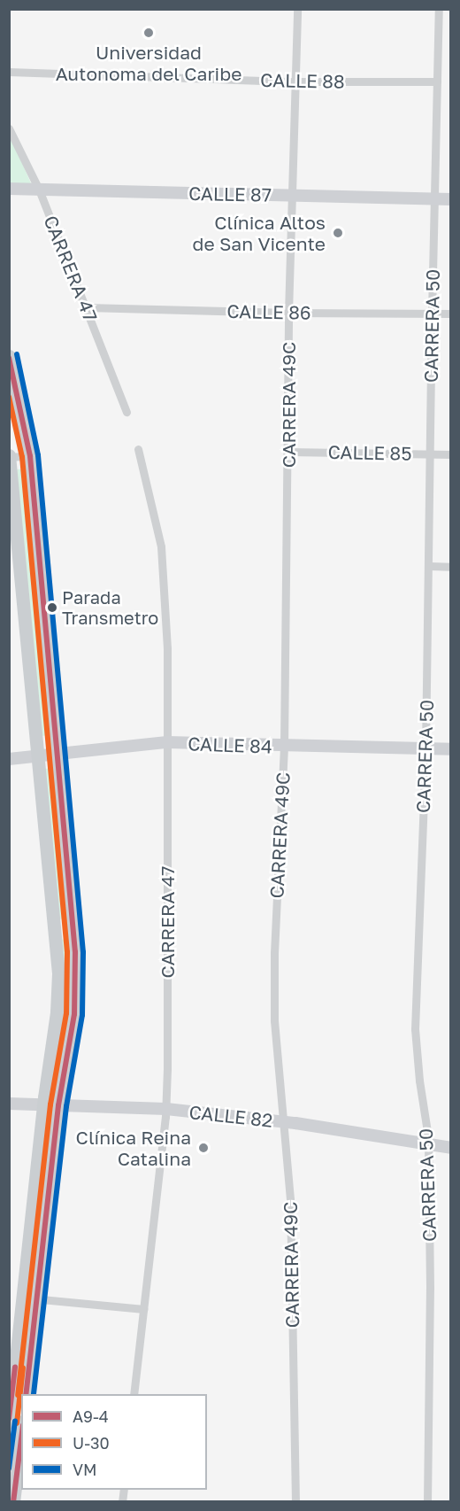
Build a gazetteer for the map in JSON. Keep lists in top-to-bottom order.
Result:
{
  "streets": {
    "street": [
      "CALLE 88",
      "CALLE 87",
      "CARRERA 47",
      "CALLE 86",
      "CARRERA 50",
      "CARRERA 49C",
      "CALLE 85",
      "CALLE 84",
      "CALLE 82"
    ]
  },
  "crossings": [
    ["CALLE 88", "CARRERA 50"],
    ["CALLE 88", "CARRERA 49C"],
    ["CALLE 87", "CARRERA 47"],
    ["CALLE 87", "CARRERA 50"],
    ["CALLE 87", "CARRERA 49C"],
    ["CARRERA 47", "CALLE 86"],
    ["CARRERA 47", "CALLE 84"],
    ["CARRERA 47", "CALLE 82"],
    ["CALLE 86", "CARRERA 50"],
    ["CALLE 86", "CARRERA 49C"],
    ["CARRERA 50", "CALLE 85"],
    ["CARRERA 50", "CALLE 84"],
    ["CARRERA 50", "CALLE 82"],
    ["CARRERA 49C", "CALLE 85"],
    ["CARRERA 49C", "CALLE 84"],
    ["CARRERA 49C", "CALLE 82"]
  ],
  "places": [
    "Universidad Autonoma del Caribe",
    "Clínica Altos de San Vicente",
    "Parada Transmetro",
    "Clínica Reina Catalina"
  ],
  "lines": ["transit line VM", "transit line A9-4", "transit line U-30"],
  "legend": ["A9-4", "U-30", "VM"]
}
